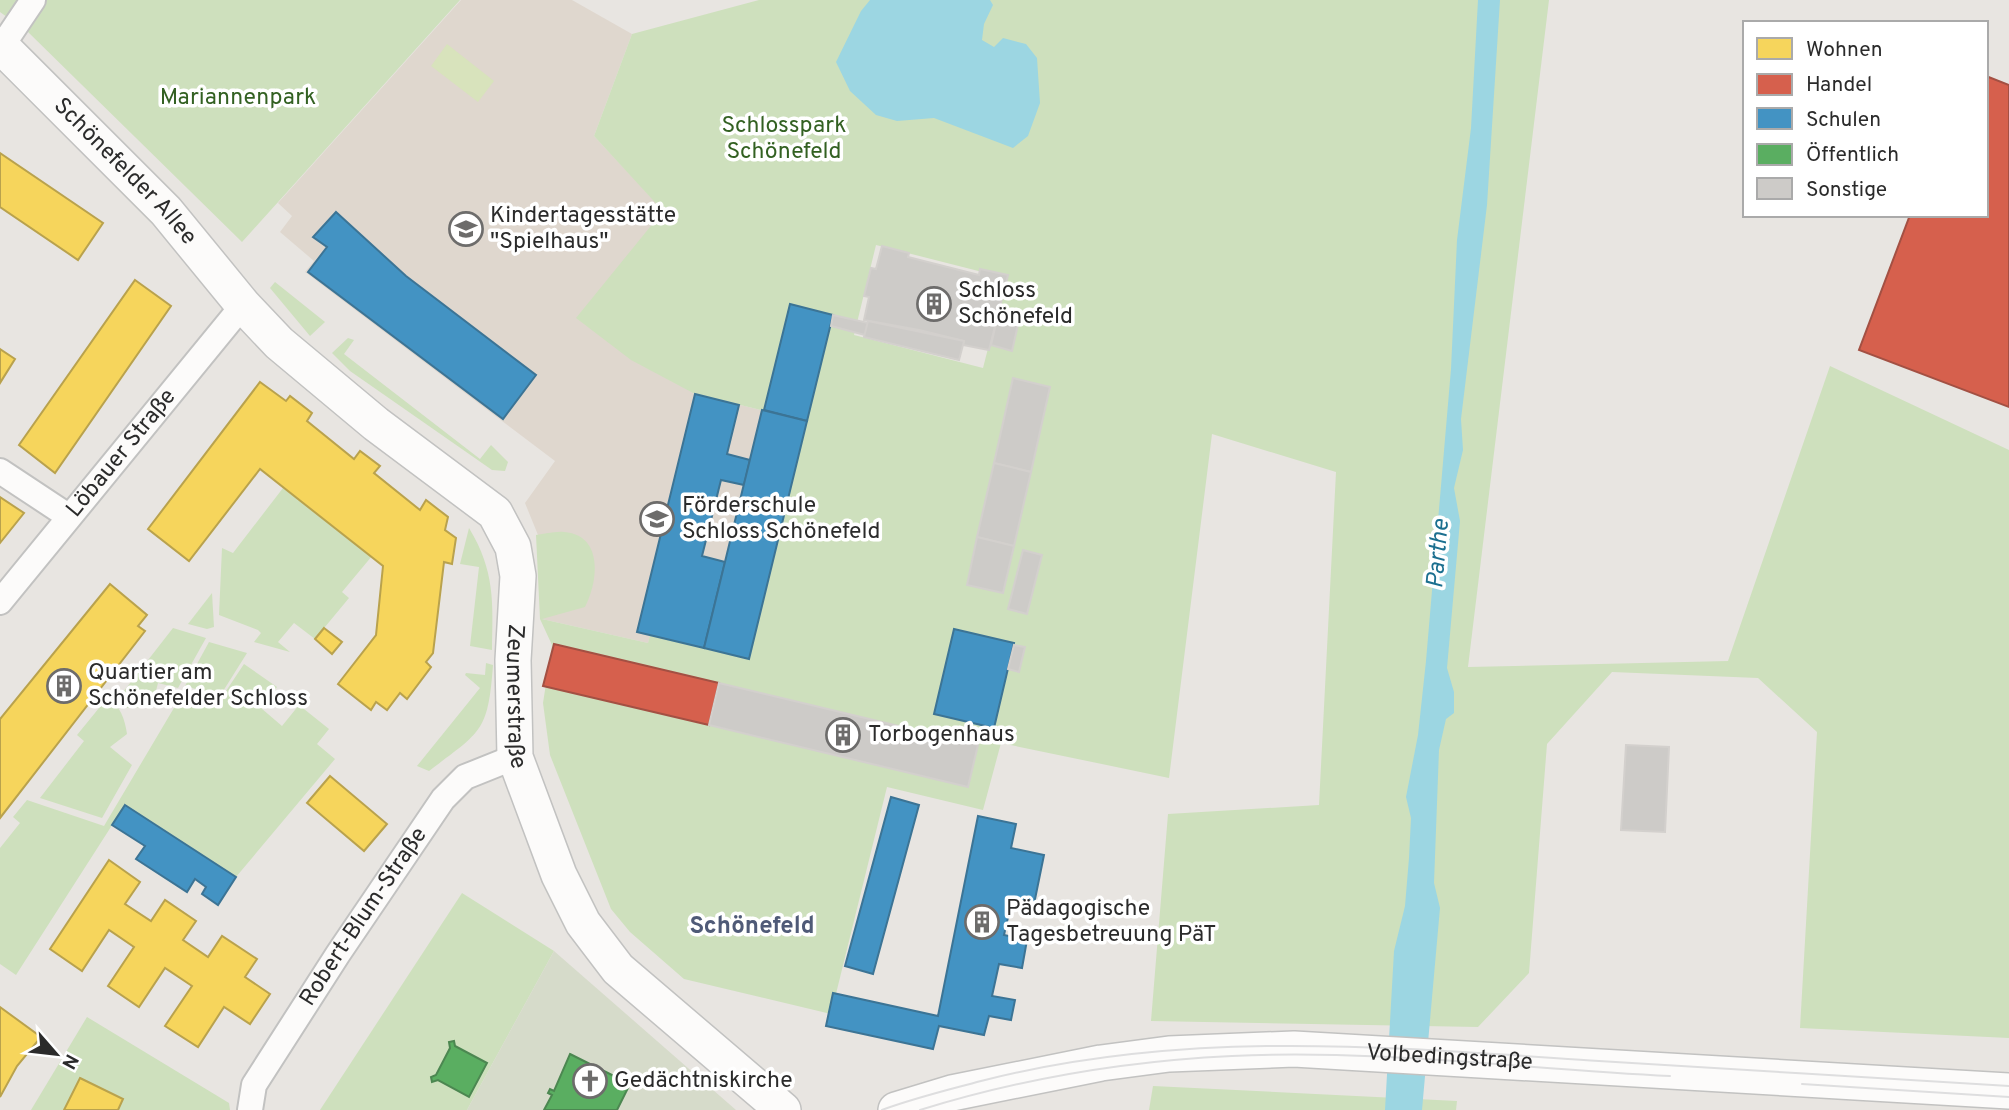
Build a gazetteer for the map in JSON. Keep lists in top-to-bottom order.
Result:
{
  "streets": {
    "main road": ["Schönefelder Allee", "Zeumerstraße", "Volbedingstraße"],
    "street": ["Löbauer Straße", "Robert-Blum-Straße"]
  },
  "crossings": [
    ["Schönefelder Allee", "Löbauer Straße"],
    ["Schönefelder Allee", "Zeumerstraße"],
    ["Löbauer Straße", "Zeumerstraße"],
    ["Zeumerstraße", "Robert-Blum-Straße"]
  ],
  "districts": ["Schönefeld"],
  "water": ["Parthe"],
  "parks": ["Mariannenpark", "Schlosspark Schönefeld"],
  "places": {
    "school or university": ["Kindertagesstätte \"Spielhaus\"", "Förderschule Schloss Schönefeld"],
    "building": [
      "Schloss Schönefeld",
      "Quartier am Schönefelder Schloss",
      "Torbogenhaus",
      "Pädagogische Tagesbetreuung PäT"
    ],
    "church": ["Gedächtniskirche"]
  },
  "legend": [
    "Wohnen",
    "Handel",
    "Schulen",
    "Öffentlich",
    "Sonstige"
  ],
  "north": "bottom right"
}
